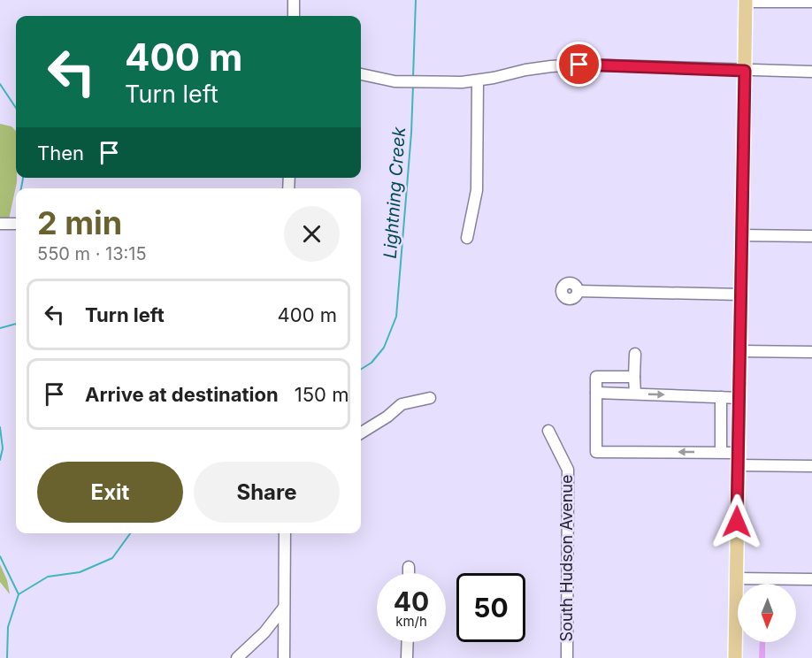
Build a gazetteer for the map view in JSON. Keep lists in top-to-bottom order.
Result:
{
  "streets": {
    "street": ["South Hudson Avenue"]
  },
  "water": ["Lightning Creek"],
  "north": "bottom",
  "page": {
    "turn": ["400 m", "Turn left"],
    "then": "Then",
    "heading": ["2 min", "550 m · 13:15"],
    "list": [
      {
        "name": "Turn left",
        "value": "400 m"
      },
      {
        "name": "Arrive at destination",
        "value": "150 m"
      }
    ],
    "buttons": ["Exit", "Share"],
    "speed": "40 km/h",
    "limit": "50"
  }
}
